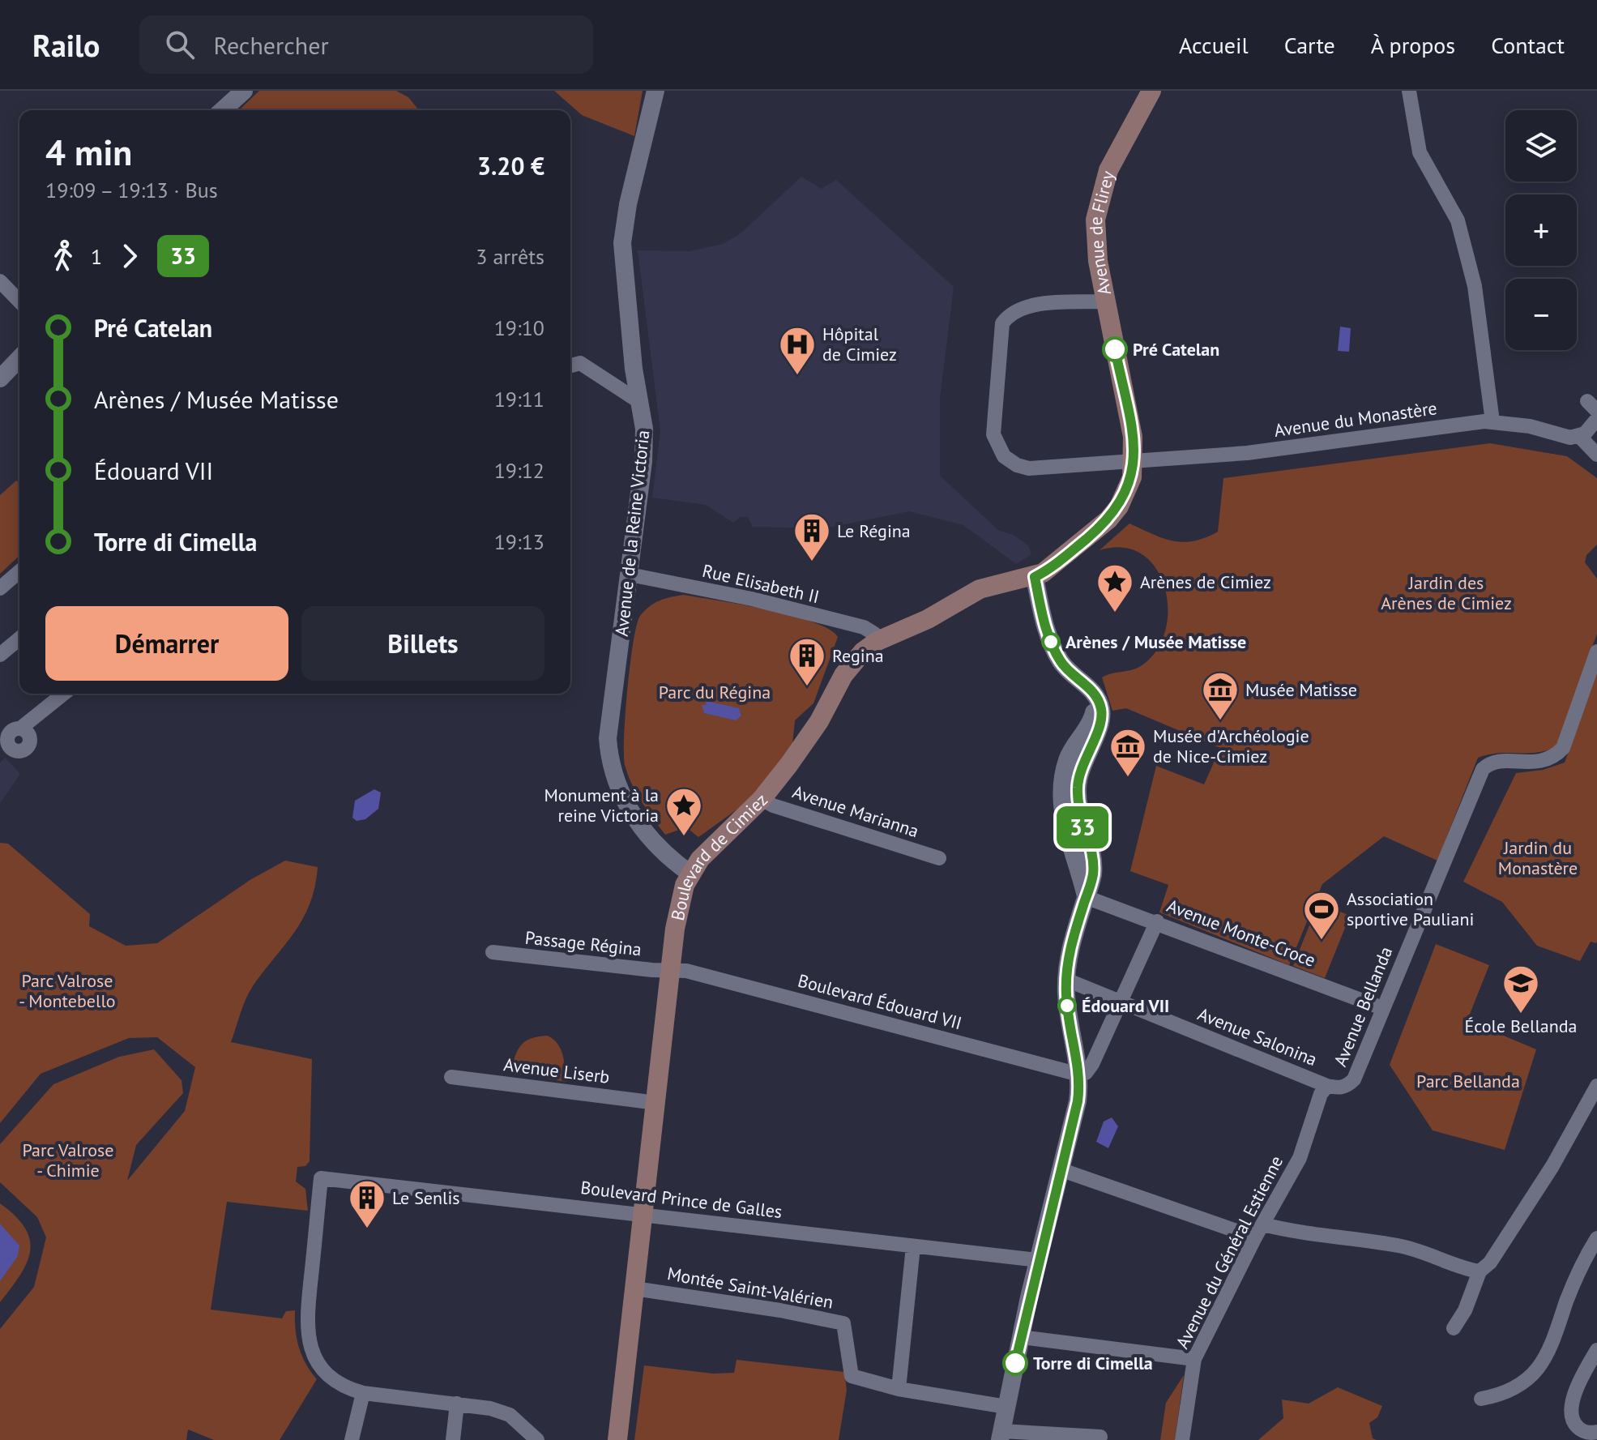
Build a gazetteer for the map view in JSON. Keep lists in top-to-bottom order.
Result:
{
  "streets": {
    "main road": ["Avenue de Flirey", "Boulevard de Cimiez"],
    "street": [
      "Avenue du Monastère",
      "Avenue de la Reine Victoria",
      "Rue Elisabeth II",
      "Avenue Marianna",
      "Avenue Monte-Croce",
      "Passage Régina",
      "Boulevard Édouard VII",
      "Avenue Bellanda",
      "Avenue Salonina",
      "Avenue Liserb",
      "Boulevard Prince de Galles",
      "Avenue du Général Estienne",
      "Montée Saint-Valérien"
    ]
  },
  "crossings": [
    ["Avenue de Flirey", "Avenue du Monastère"],
    ["Avenue de Flirey", "Boulevard de Cimiez"],
    ["Avenue du Monastère", "Boulevard de Cimiez"],
    ["Avenue de la Reine Victoria", "Rue Elisabeth II"],
    ["Avenue de la Reine Victoria", "Boulevard de Cimiez"],
    ["Rue Elisabeth II", "Boulevard de Cimiez"],
    ["Avenue Marianna", "Boulevard de Cimiez"],
    ["Boulevard de Cimiez", "Passage Régina"],
    ["Boulevard de Cimiez", "Boulevard Édouard VII"],
    ["Boulevard de Cimiez", "Avenue Liserb"],
    ["Boulevard de Cimiez", "Boulevard Prince de Galles"],
    ["Boulevard de Cimiez", "Montée Saint-Valérien"],
    ["Avenue Monte-Croce", "Avenue Bellanda"],
    ["Passage Régina", "Boulevard Édouard VII"],
    ["Avenue Bellanda", "Avenue Salonina"],
    ["Avenue Bellanda", "Avenue du Général Estienne"],
    ["Avenue Salonina", "Avenue du Général Estienne"]
  ],
  "parks": [
    "Jardin des Arènes de Cimiez",
    "Parc du Régina",
    "Jardin du Monastère",
    "Parc Valrose - Montebello",
    "Parc Bellanda",
    "Parc Valrose - Chimie"
  ],
  "places": {
    "other": [
      "Pré Catelan",
      "Arènes / Musée Matisse",
      "Édouard VII",
      "Torre di Cimella"
    ],
    "hospital": ["Hôpital de Cimiez"],
    "building": ["Le Régina", "Regina", "Le Senlis"],
    "place": ["Arènes de Cimiez", "Monument à la reine Victoria"],
    "museum": ["Musée Matisse", "Musée d'Archéologie de Nice-Cimiez"],
    "sports": ["Association sportive Pauliani"],
    "school or university": ["École Bellanda"]
  },
  "lines": ["bus line 33"],
  "page": {
    "header": "Railo",
    "search": "Rechercher",
    "nav": [
      "Accueil",
      "Carte",
      "À propos",
      "Contact"
    ],
    "on_map": "33",
    "map_buttons": ["+", "−"],
    "heading": ["4 min", "19:09 – 19:13 · Bus", "3.20 €"],
    "legs": ["1", "33", "3 arrêts"],
    "list": [
      {
        "name": "Pré Catelan",
        "value": "19:10"
      },
      {
        "name": "Arènes / Musée Matisse",
        "value": "19:11"
      },
      {
        "name": "Édouard VII",
        "value": "19:12"
      },
      {
        "name": "Torre di Cimella",
        "value": "19:13"
      }
    ],
    "buttons": ["Démarrer", "Billets"]
  }
}
